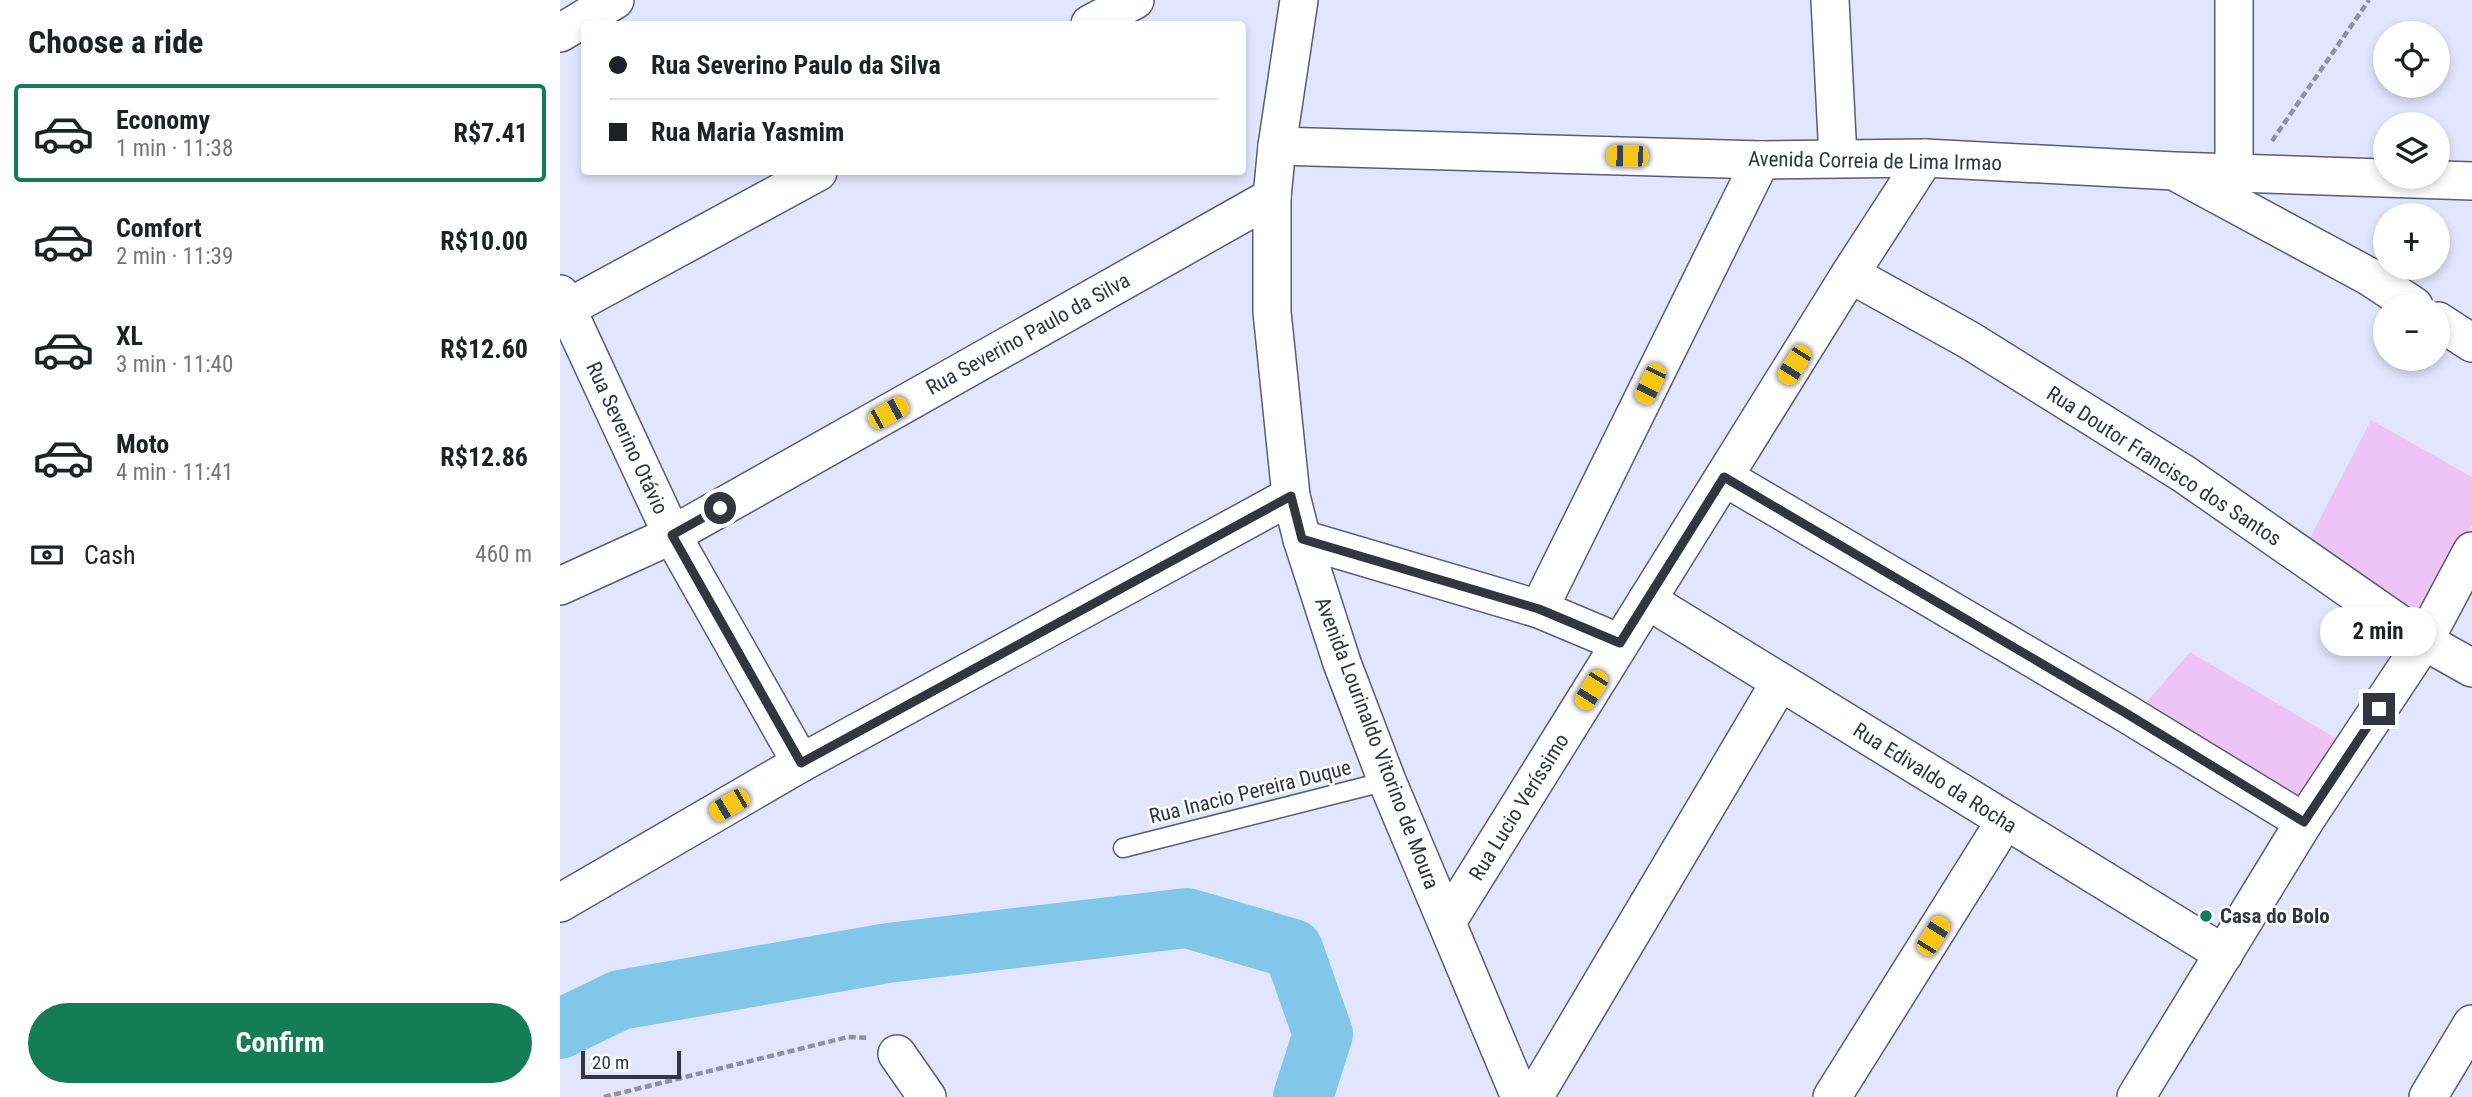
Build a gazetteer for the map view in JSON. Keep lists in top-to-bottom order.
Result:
{
  "streets": {
    "street": [
      "Avenida Correia de Lima Irmao",
      "Rua Severino Paulo da Silva",
      "Rua Severino Otávio",
      "Rua Doutor Francisco dos Santos",
      "Avenida Lourinaldo Vitorino de Moura",
      "Rua Edivaldo da Rocha",
      "Rua Lucio Veríssimo"
    ],
    "lane": ["Rua Inacio Pereira Duque"]
  },
  "crossings": [
    ["Avenida Correia de Lima Irmao", "Avenida Lourinaldo Vitorino de Moura"],
    ["Avenida Correia de Lima Irmao", "Rua Lucio Veríssimo"],
    ["Rua Severino Paulo da Silva", "Rua Severino Otávio"],
    ["Rua Severino Paulo da Silva", "Avenida Lourinaldo Vitorino de Moura"],
    ["Rua Doutor Francisco dos Santos", "Rua Lucio Veríssimo"],
    ["Avenida Lourinaldo Vitorino de Moura", "Rua Inacio Pereira Duque"],
    ["Avenida Lourinaldo Vitorino de Moura", "Rua Lucio Veríssimo"],
    ["Rua Edivaldo da Rocha", "Rua Lucio Veríssimo"]
  ],
  "places": ["Casa do Bolo"],
  "scale_bar": "20 m",
  "page": {
    "heading": "Choose a ride",
    "map_buttons": ["+", "−"],
    "banner": ["Rua Severino Paulo da Silva", "Rua Maria Yasmim"],
    "list": [
      {
        "name": "Economy",
        "note": "1 min · 11:38",
        "value": "R$7.41"
      },
      {
        "name": "Comfort",
        "note": "2 min · 11:39",
        "value": "R$10.00"
      },
      {
        "name": "XL",
        "note": "3 min · 11:40",
        "value": "R$12.60"
      },
      {
        "name": "Moto",
        "note": "4 min · 11:41",
        "value": "R$12.86"
      }
    ],
    "pay": ["Cash", "460 m"],
    "bubble": "2 min",
    "buttons": "Confirm",
    "scale": "20 m"
  }
}
